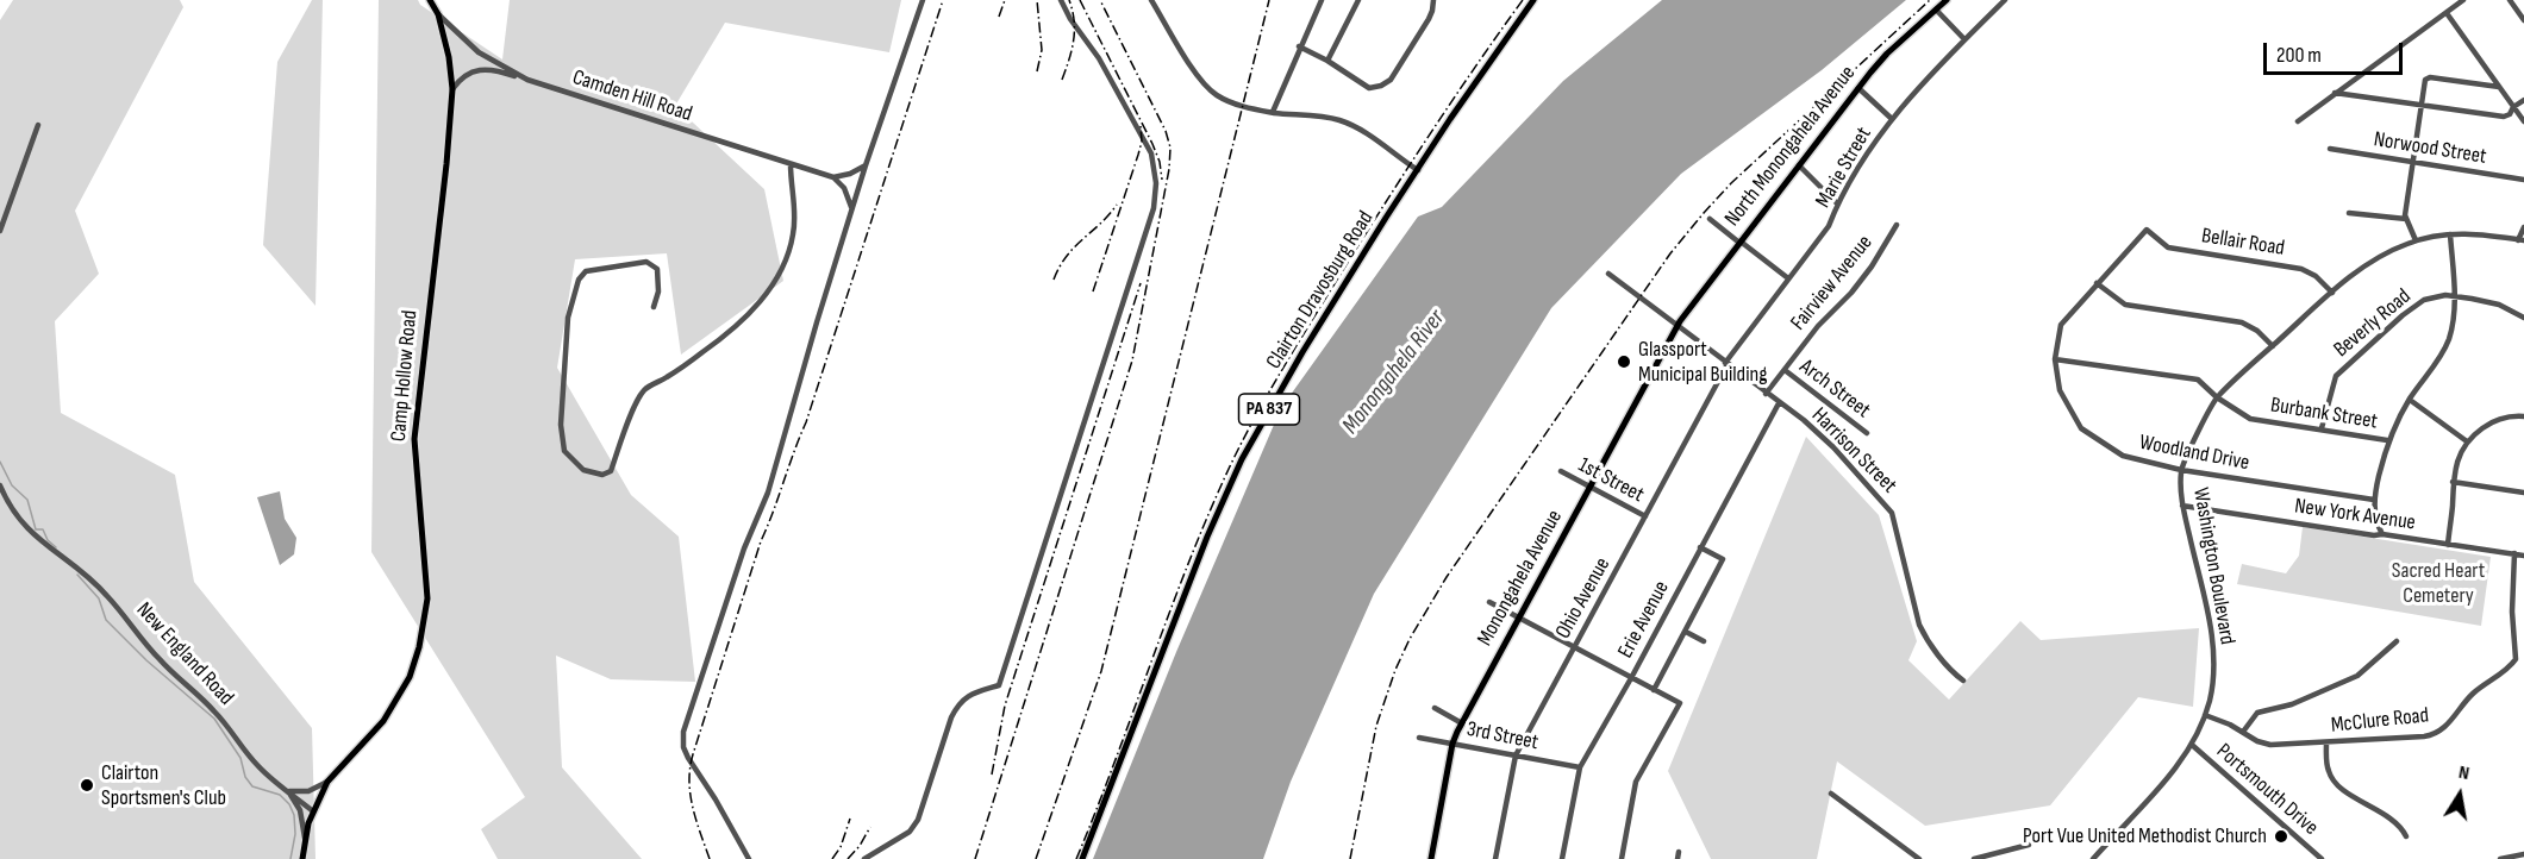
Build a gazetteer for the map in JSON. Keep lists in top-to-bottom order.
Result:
{
  "streets": {
    "main road": [
      "North Monongahela Avenue",
      "Clairton Dravosburg Road",
      "Camp Hollow Road",
      "PA 837",
      "Monongahela Avenue"
    ],
    "street": [
      "Camden Hill Road",
      "Norwood Street",
      "Marie Street",
      "Bellair Road",
      "Fairview Avenue",
      "Beverly Road",
      "Arch Street",
      "Burbank Street",
      "Harrison Street",
      "Woodland Drive",
      "1st Street",
      "New York Avenue",
      "Washington Boulevard",
      "Ohio Avenue",
      "Erie Avenue",
      "New England Road",
      "McClure Road",
      "3rd Street",
      "Portsmouth Drive"
    ]
  },
  "crossings": [
    ["Camden Hill Road", "Camp Hollow Road"],
    ["North Monongahela Avenue", "Harrison Street"],
    ["North Monongahela Avenue", "Monongahela Avenue"],
    ["Marie Street", "Harrison Street"],
    ["Marie Street", "Ohio Avenue"],
    ["Bellair Road", "Woodland Drive"],
    ["Bellair Road", "Washington Boulevard"],
    ["Fairview Avenue", "Arch Street"],
    ["Fairview Avenue", "Harrison Street"],
    ["Beverly Road", "Burbank Street"],
    ["Camp Hollow Road", "New England Road"],
    ["Burbank Street", "Woodland Drive"],
    ["Burbank Street", "Washington Boulevard"],
    ["Harrison Street", "Monongahela Avenue"],
    ["Harrison Street", "Ohio Avenue"],
    ["Harrison Street", "Erie Avenue"],
    ["Woodland Drive", "Washington Boulevard"],
    ["1st Street", "Monongahela Avenue"],
    ["1st Street", "Ohio Avenue"],
    ["New York Avenue", "Washington Boulevard"],
    ["New York Avenue", "McClure Road"],
    ["Washington Boulevard", "McClure Road"],
    ["Washington Boulevard", "Portsmouth Drive"],
    ["Monongahela Avenue", "3rd Street"],
    ["Ohio Avenue", "3rd Street"],
    ["Erie Avenue", "3rd Street"]
  ],
  "water": ["Monongahela River"],
  "parks": ["Sacred Heart Cemetery"],
  "places": ["Glassport Municipal Building", "Clairton Sportsmen's Club", "Port Vue United Methodist Church"],
  "scale_bar": "200 m",
  "north": "top"
}
